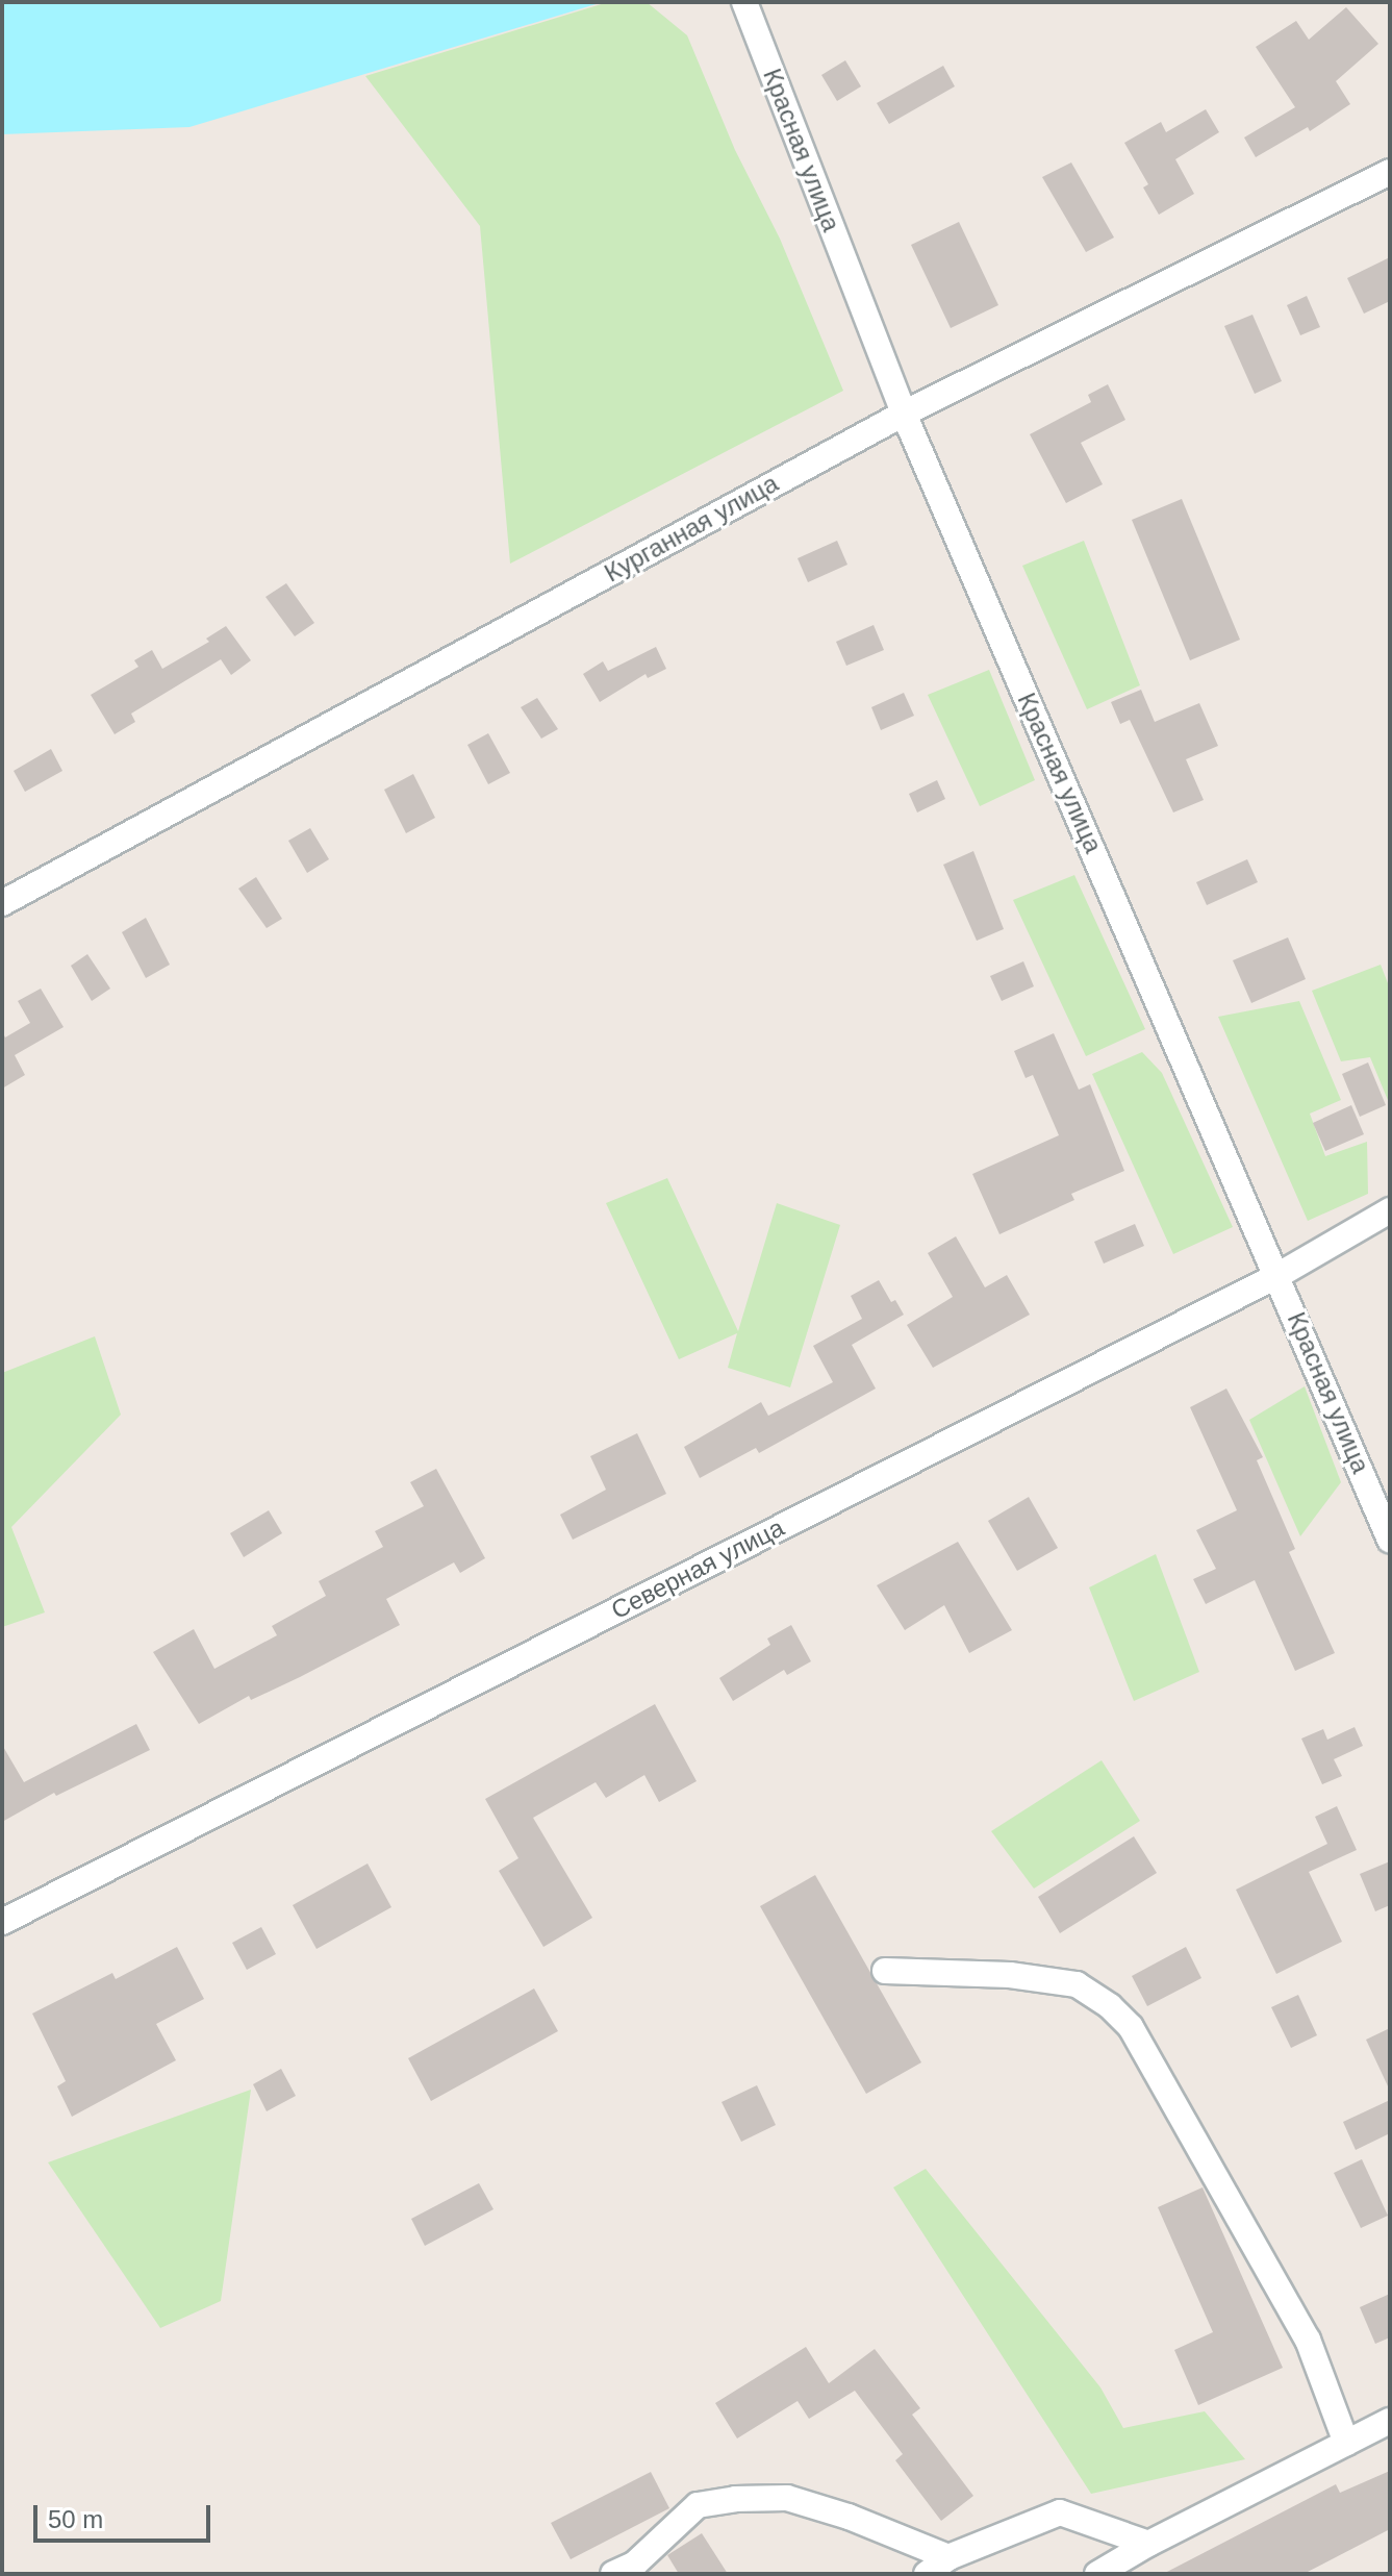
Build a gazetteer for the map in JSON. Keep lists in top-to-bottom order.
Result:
{
  "streets": {
    "street": ["Красная улица", "Курганная улица", "Северная улица"]
  },
  "crossings": [
    ["Красная улица", "Курганная улица"],
    ["Красная улица", "Северная улица"]
  ],
  "scale_bar": "50 m"
}
